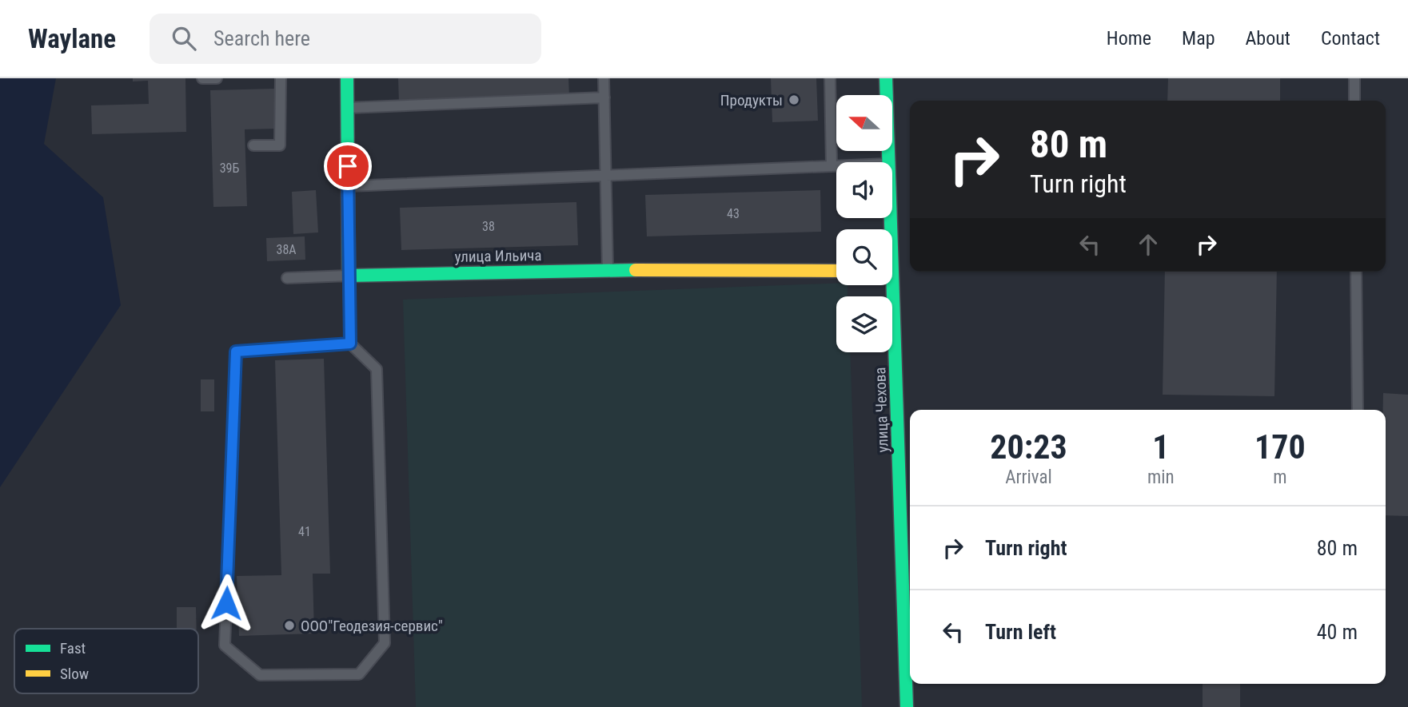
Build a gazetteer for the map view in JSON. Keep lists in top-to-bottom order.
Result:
{
  "streets": {
    "street": ["улица Ильича", "улица Чехова"]
  },
  "places": ["Продукты", "ООО\"Геодезия-сервис\""],
  "house_numbers": [
    "39Б",
    "43",
    "38",
    "38А",
    "41"
  ],
  "legend": ["Fast", "Slow"],
  "north": "left",
  "page": {
    "header": "Waylane",
    "search": "Search here",
    "nav": [
      "Home",
      "Map",
      "About",
      "Contact"
    ],
    "turn": ["80 m", "Turn right"],
    "eta": [
      "20:23",
      "Arrival",
      "1",
      "min",
      "170",
      "m"
    ],
    "list": [
      {
        "name": "Turn right",
        "value": "80 m"
      },
      {
        "name": "Turn left",
        "value": "40 m"
      }
    ]
  }
}
